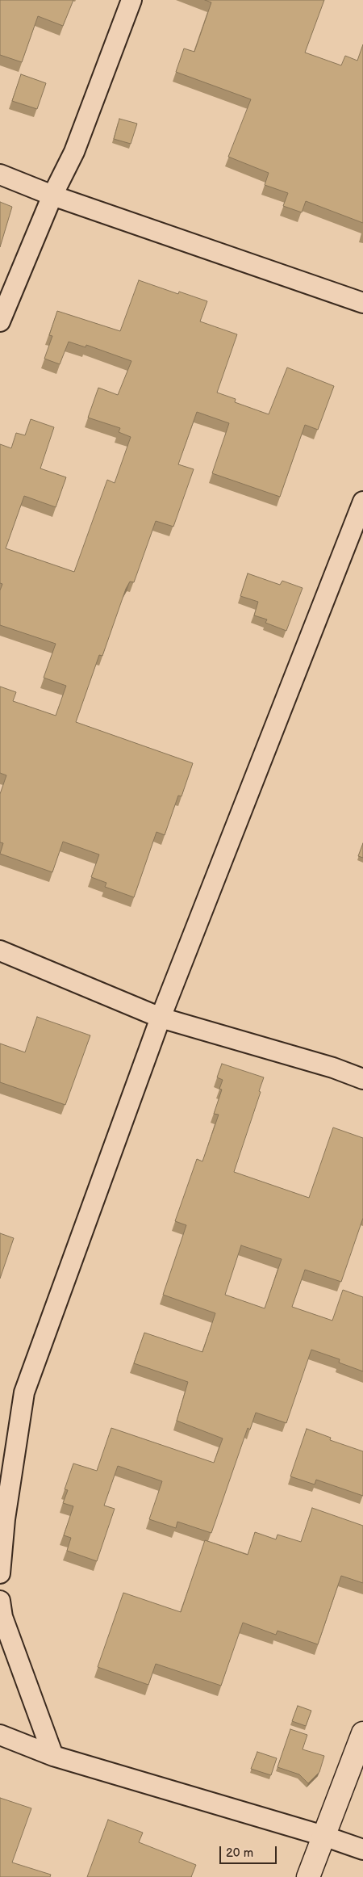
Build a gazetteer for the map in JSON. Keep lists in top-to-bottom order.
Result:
{
  "scale_bar": "20 m"
}
